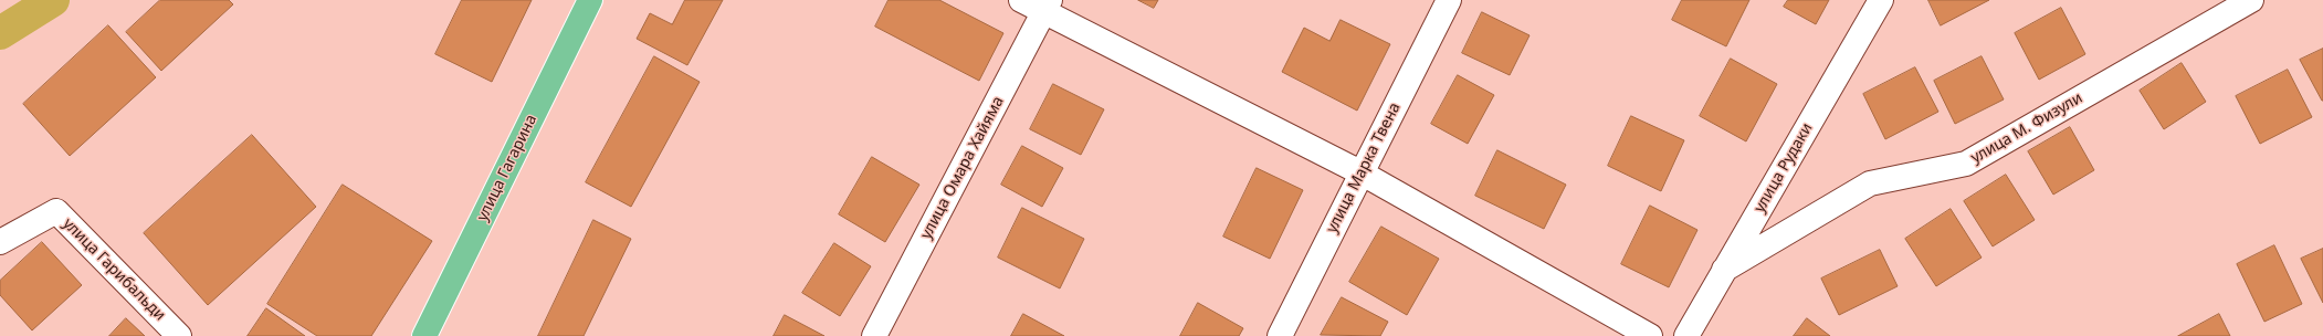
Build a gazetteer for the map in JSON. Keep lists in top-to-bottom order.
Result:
{
  "streets": {
    "main road": ["улица Гагарина"],
    "street": [
      "улица М. Физули",
      "улица Омара Хайяма",
      "улица Марка Твена",
      "улица Рудаки",
      "улица Гарибальди"
    ]
  },
  "crossings": [
    ["улица М. Физули", "улица Рудаки"]
  ]
}
